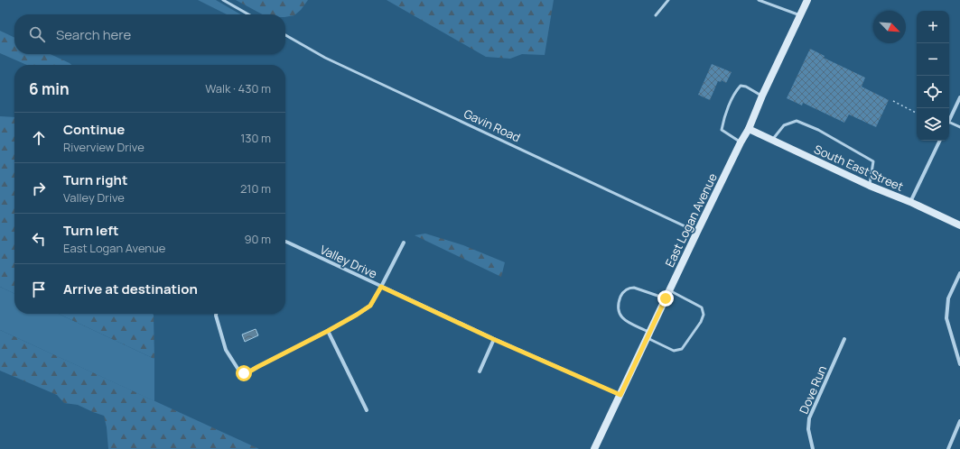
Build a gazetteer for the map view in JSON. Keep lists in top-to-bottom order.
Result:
{
  "streets": {
    "street": [
      "South East Street",
      "East Logan Avenue",
      "Valley Drive",
      "Dove Run"
    ],
    "lane": ["Gavin Road"]
  },
  "crossings": [
    ["Gavin Road", "East Logan Avenue"],
    ["South East Street", "East Logan Avenue"],
    ["East Logan Avenue", "Valley Drive"]
  ],
  "north": "bottom right",
  "page": {
    "map_buttons": ["+", "−"],
    "search": "Search here",
    "heading": ["6 min", "Walk · 430 m"],
    "list": [
      ["Continue", "Riverview Drive", "130 m"],
      ["Turn right", "Valley Drive", "210 m"],
      ["Turn left", "East Logan Avenue", "90 m"],
      "Arrive at destination"
    ]
  }
}
